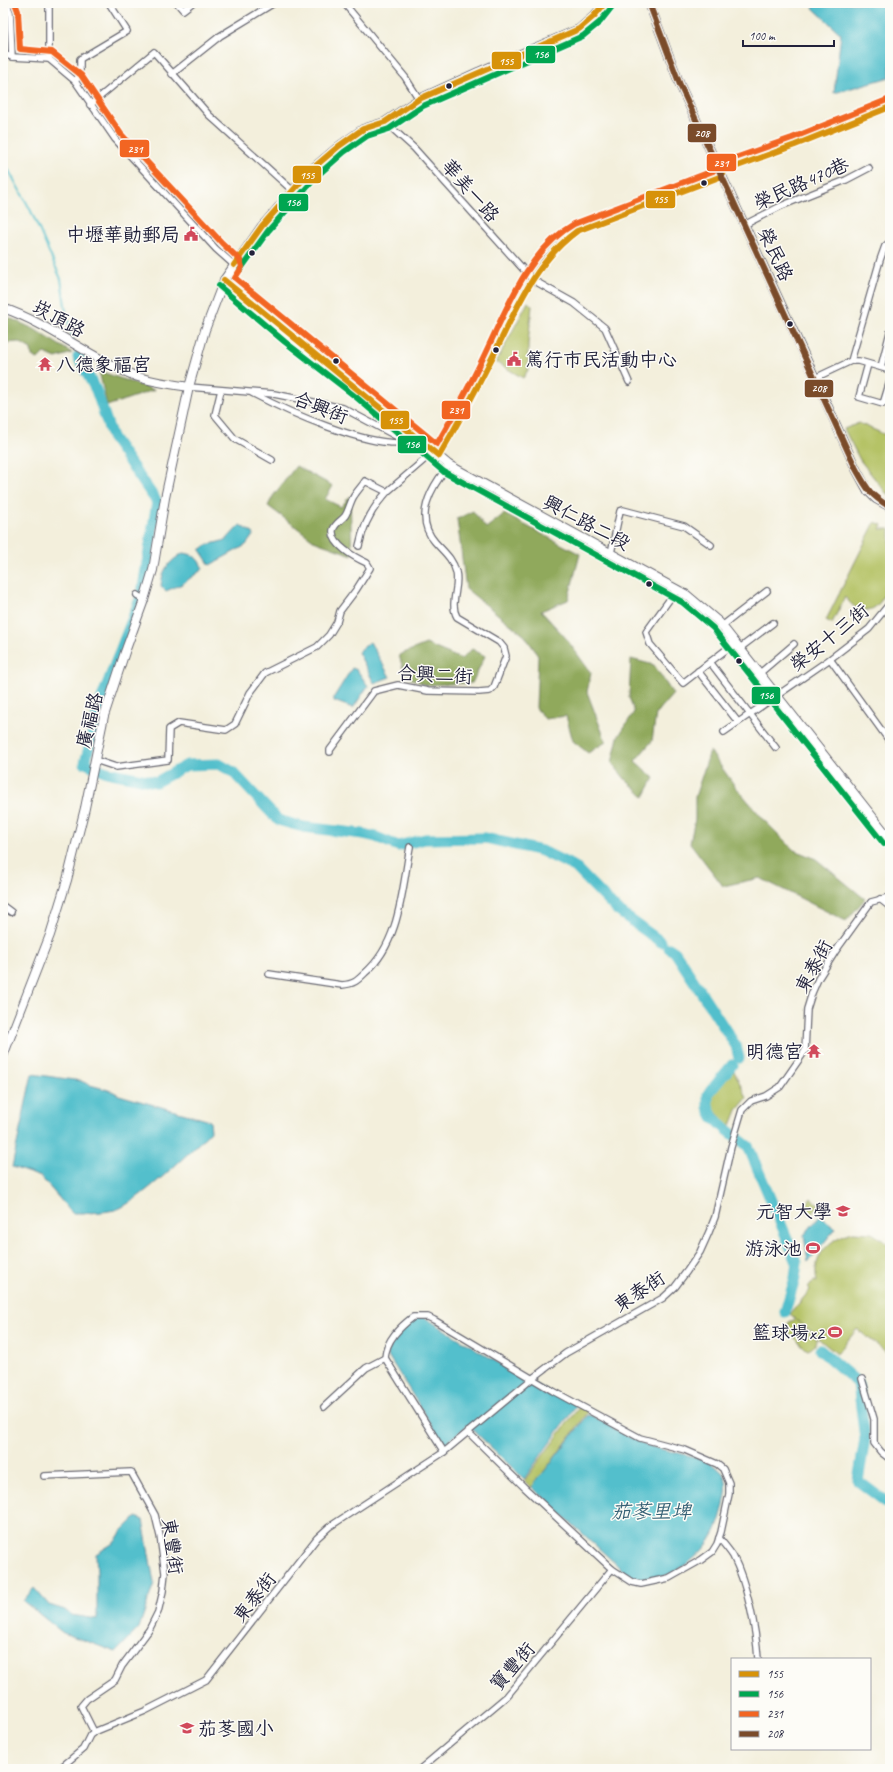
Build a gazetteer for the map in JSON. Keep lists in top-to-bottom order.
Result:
{
  "streets": {
    "street": [
      "榮民路470巷",
      "華美一路",
      "榮民路",
      "崁頂路",
      "合興街",
      "興仁路二段",
      "榮安十三街",
      "合興二街",
      "廣福路",
      "東泰街",
      "東豐街",
      "寶豐街"
    ]
  },
  "crossings": [
    ["榮民路470巷", "榮民路"],
    ["華美一路", "廣福路"],
    ["崁頂路", "廣福路"],
    ["興仁路二段", "榮安十三街"],
    ["興仁路二段", "合興二街"],
    ["興仁路二段", "廣福路"],
    ["東泰街", "東豐街"]
  ],
  "water": ["茄苳里埤"],
  "places": {
    "public building": ["中壢華勛郵局", "篤行市民活動中心"],
    "temple": ["八德象福宮", "明德宮"],
    "school or university": ["元智大學", "茄苳國小"],
    "sports": ["游泳池", "籃球場x2"]
  },
  "lines": [
    "transit line 155",
    "transit line 231",
    "transit line 208",
    "transit line 156"
  ],
  "legend": [
    "155",
    "156",
    "231",
    "208"
  ],
  "scale_bar": "100 m"
}
